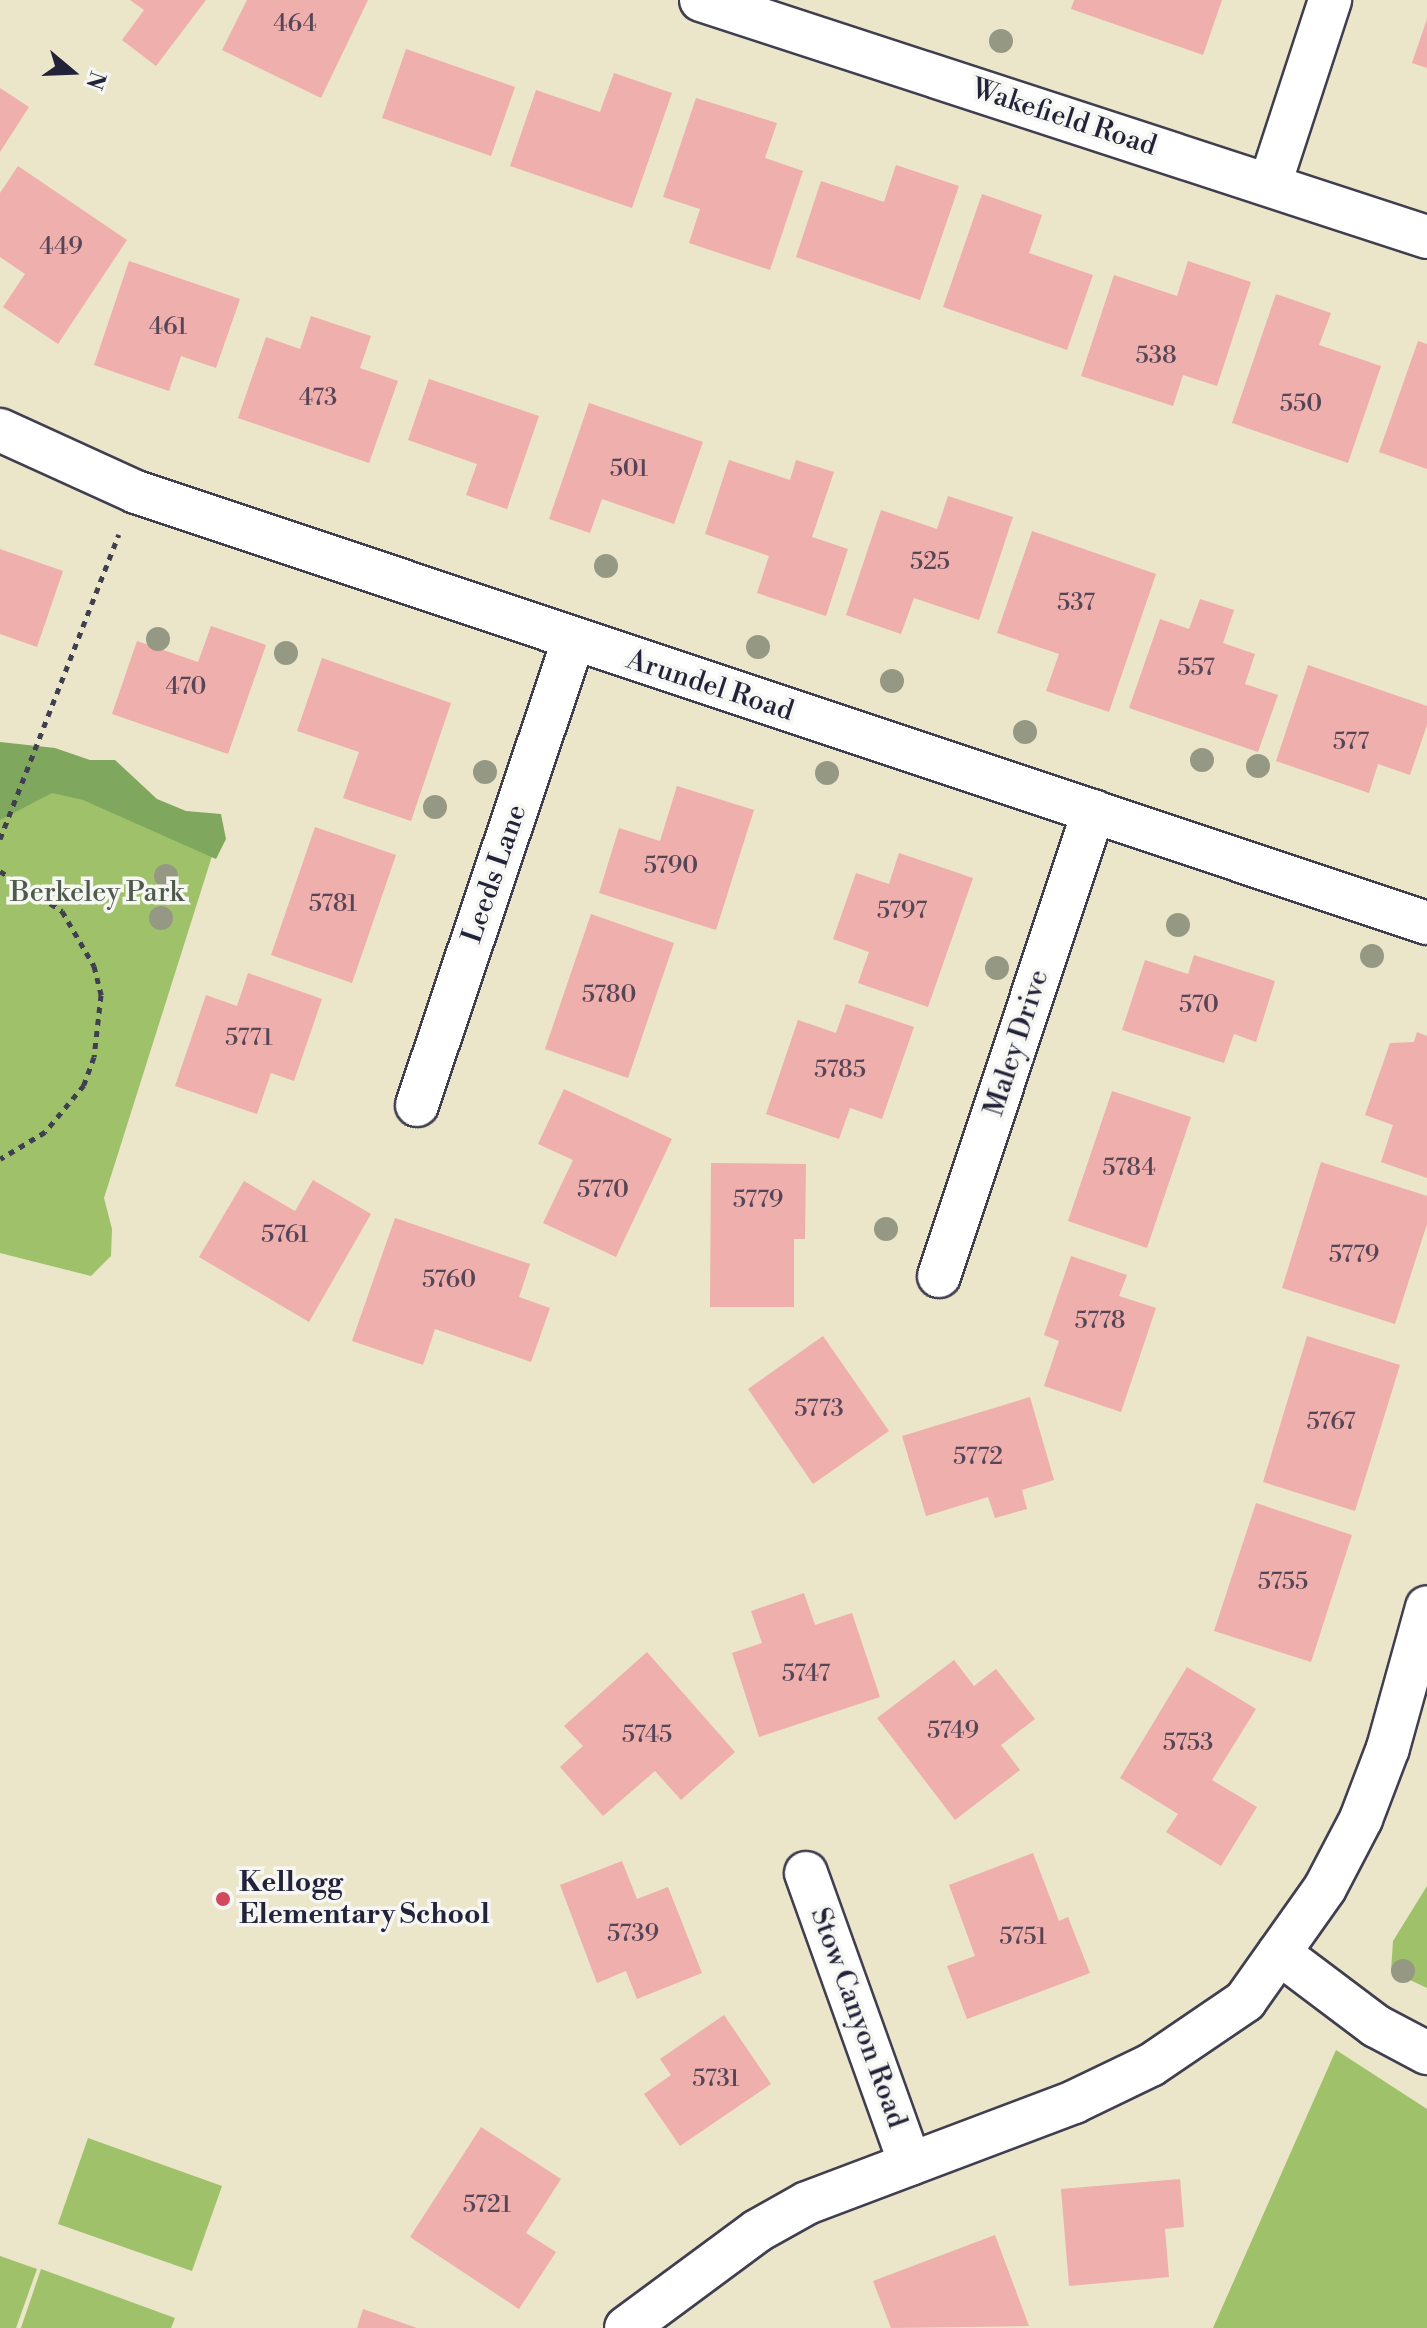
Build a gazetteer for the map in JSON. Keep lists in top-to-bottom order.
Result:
{
  "streets": {
    "street": [
      "Wakefield Road",
      "Arundel Road",
      "Leeds Lane",
      "Maley Drive",
      "Stow Canyon Road"
    ]
  },
  "crossings": [
    ["Arundel Road", "Leeds Lane"],
    ["Arundel Road", "Maley Drive"]
  ],
  "parks": ["Berkeley Park"],
  "places": ["Kellogg Elementary School"],
  "house_numbers": [
    "464",
    "449",
    "461",
    "538",
    "473",
    "550",
    "501",
    "525",
    "537",
    "557",
    "470",
    "577",
    "5790",
    "5781",
    "5797",
    "5780",
    "570",
    "5771",
    "5785",
    "5784",
    "5770",
    "5779",
    "5761",
    "5779",
    "5760",
    "5778",
    "5773",
    "5767",
    "5772",
    "5755",
    "5747",
    "5749",
    "5745",
    "5753",
    "5739",
    "5751",
    "5731",
    "5721"
  ],
  "north": "right"
}
